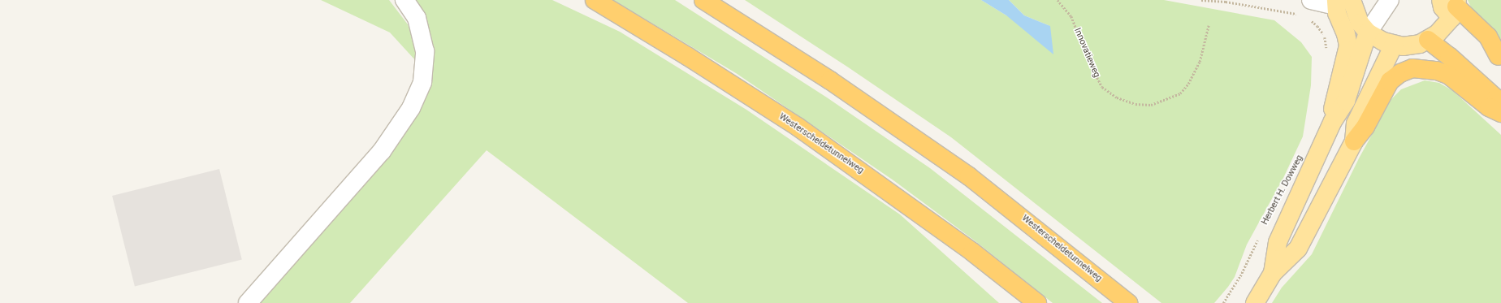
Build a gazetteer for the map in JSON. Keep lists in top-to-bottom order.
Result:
{
  "streets": {
    "highway": ["Westerscheldetunnelweg"],
    "main road": ["Herbert H. Dowweg"],
    "path": ["Innovatieweg"]
  }
}
